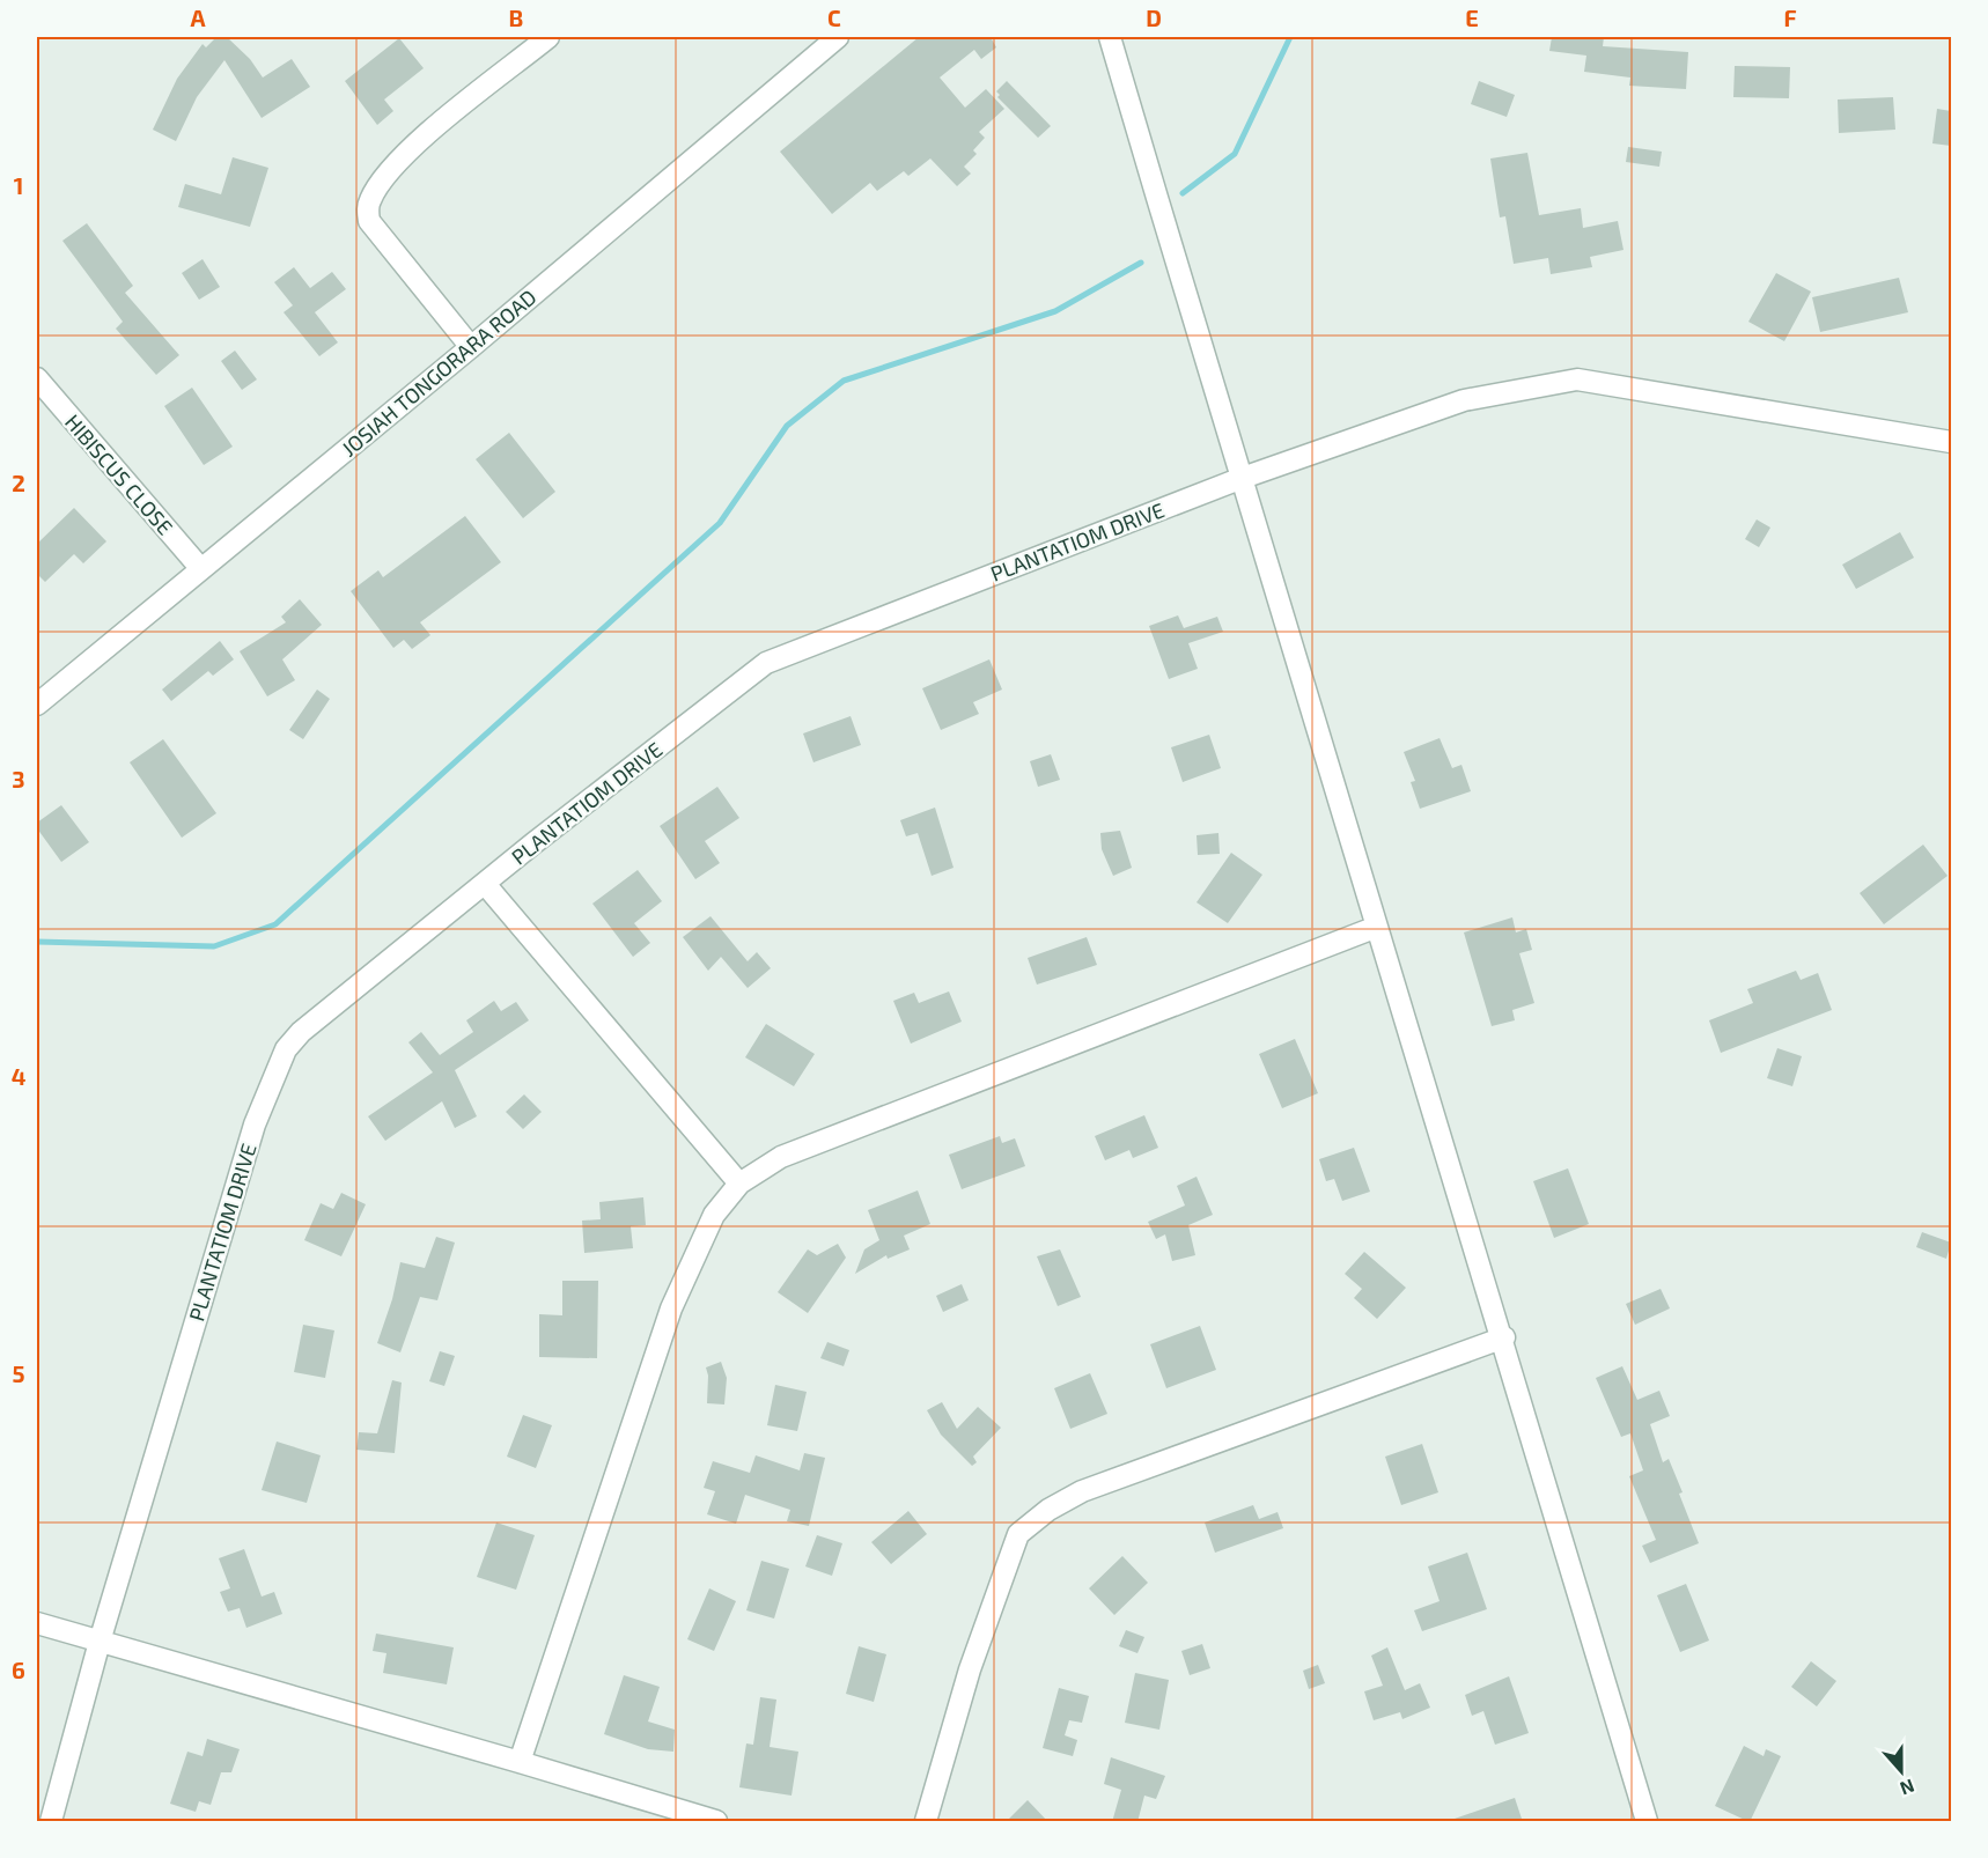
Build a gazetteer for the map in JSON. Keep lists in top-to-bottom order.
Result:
{
  "streets": {
    "street": ["JOSIAH TONGORARA ROAD", "HIBISCUS CLOSE", "PLANTATIOM DRIVE"]
  },
  "crossings": [
    ["JOSIAH TONGORARA ROAD", "HIBISCUS CLOSE"]
  ],
  "north": "bottom",
  "grid": {
    "columns": [
      "A",
      "B",
      "C",
      "D",
      "E",
      "F"
    ],
    "rows": [
      "1",
      "2",
      "3",
      "4",
      "5",
      "6"
    ]
  }
}
